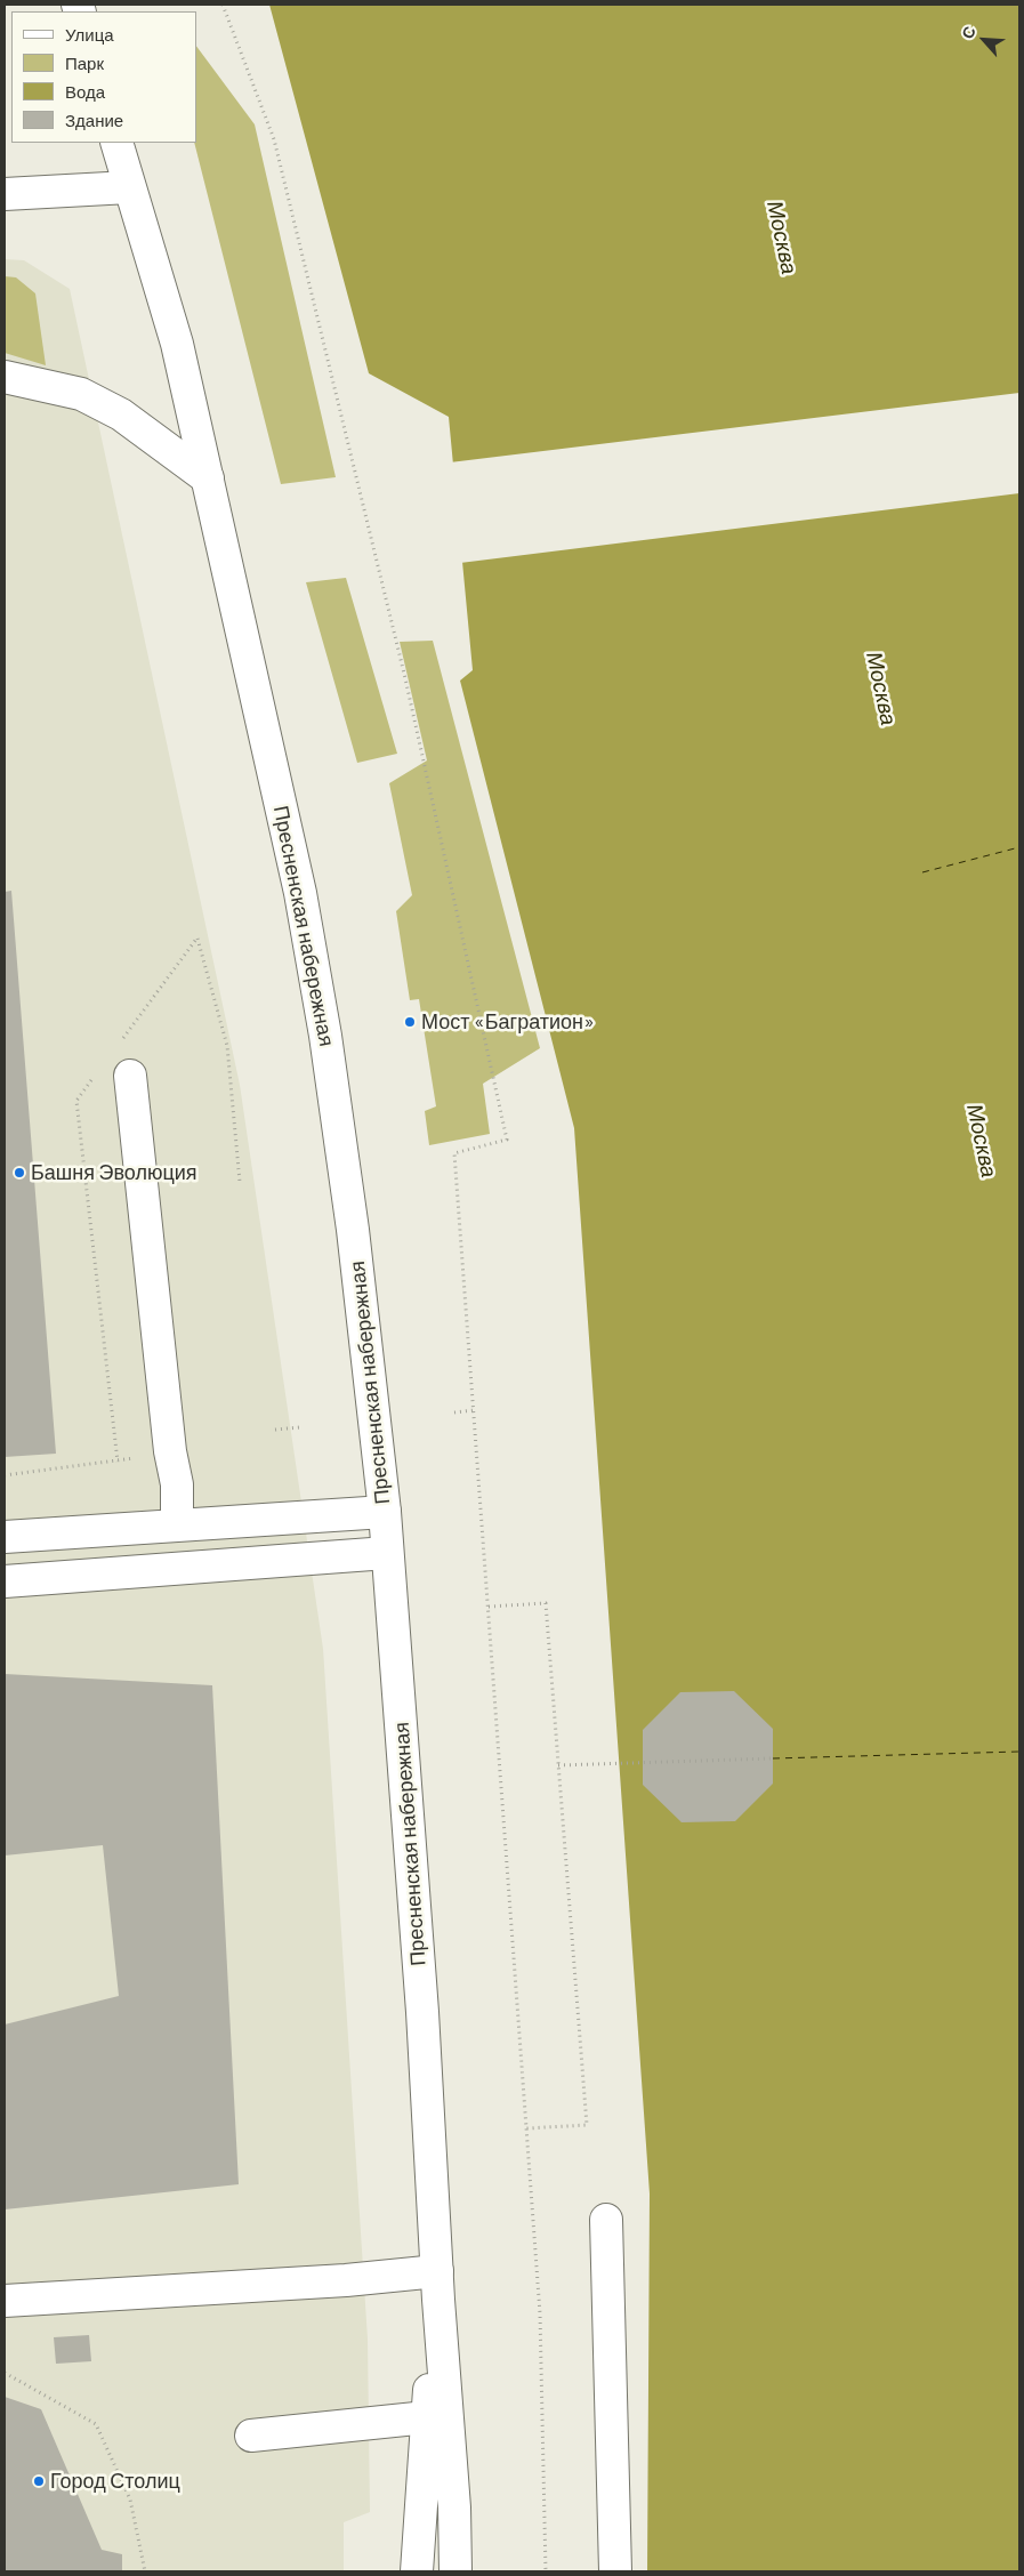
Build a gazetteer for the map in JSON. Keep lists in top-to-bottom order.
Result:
{
  "streets": {
    "main road": ["Пресненская набережная"]
  },
  "water": ["Москва"],
  "places": ["Мост «Багратион»", "Башня Эволюция", "Город Столиц"],
  "legend": [
    "Улица",
    "Парк",
    "Вода",
    "Здание"
  ],
  "north": "top left"
}
